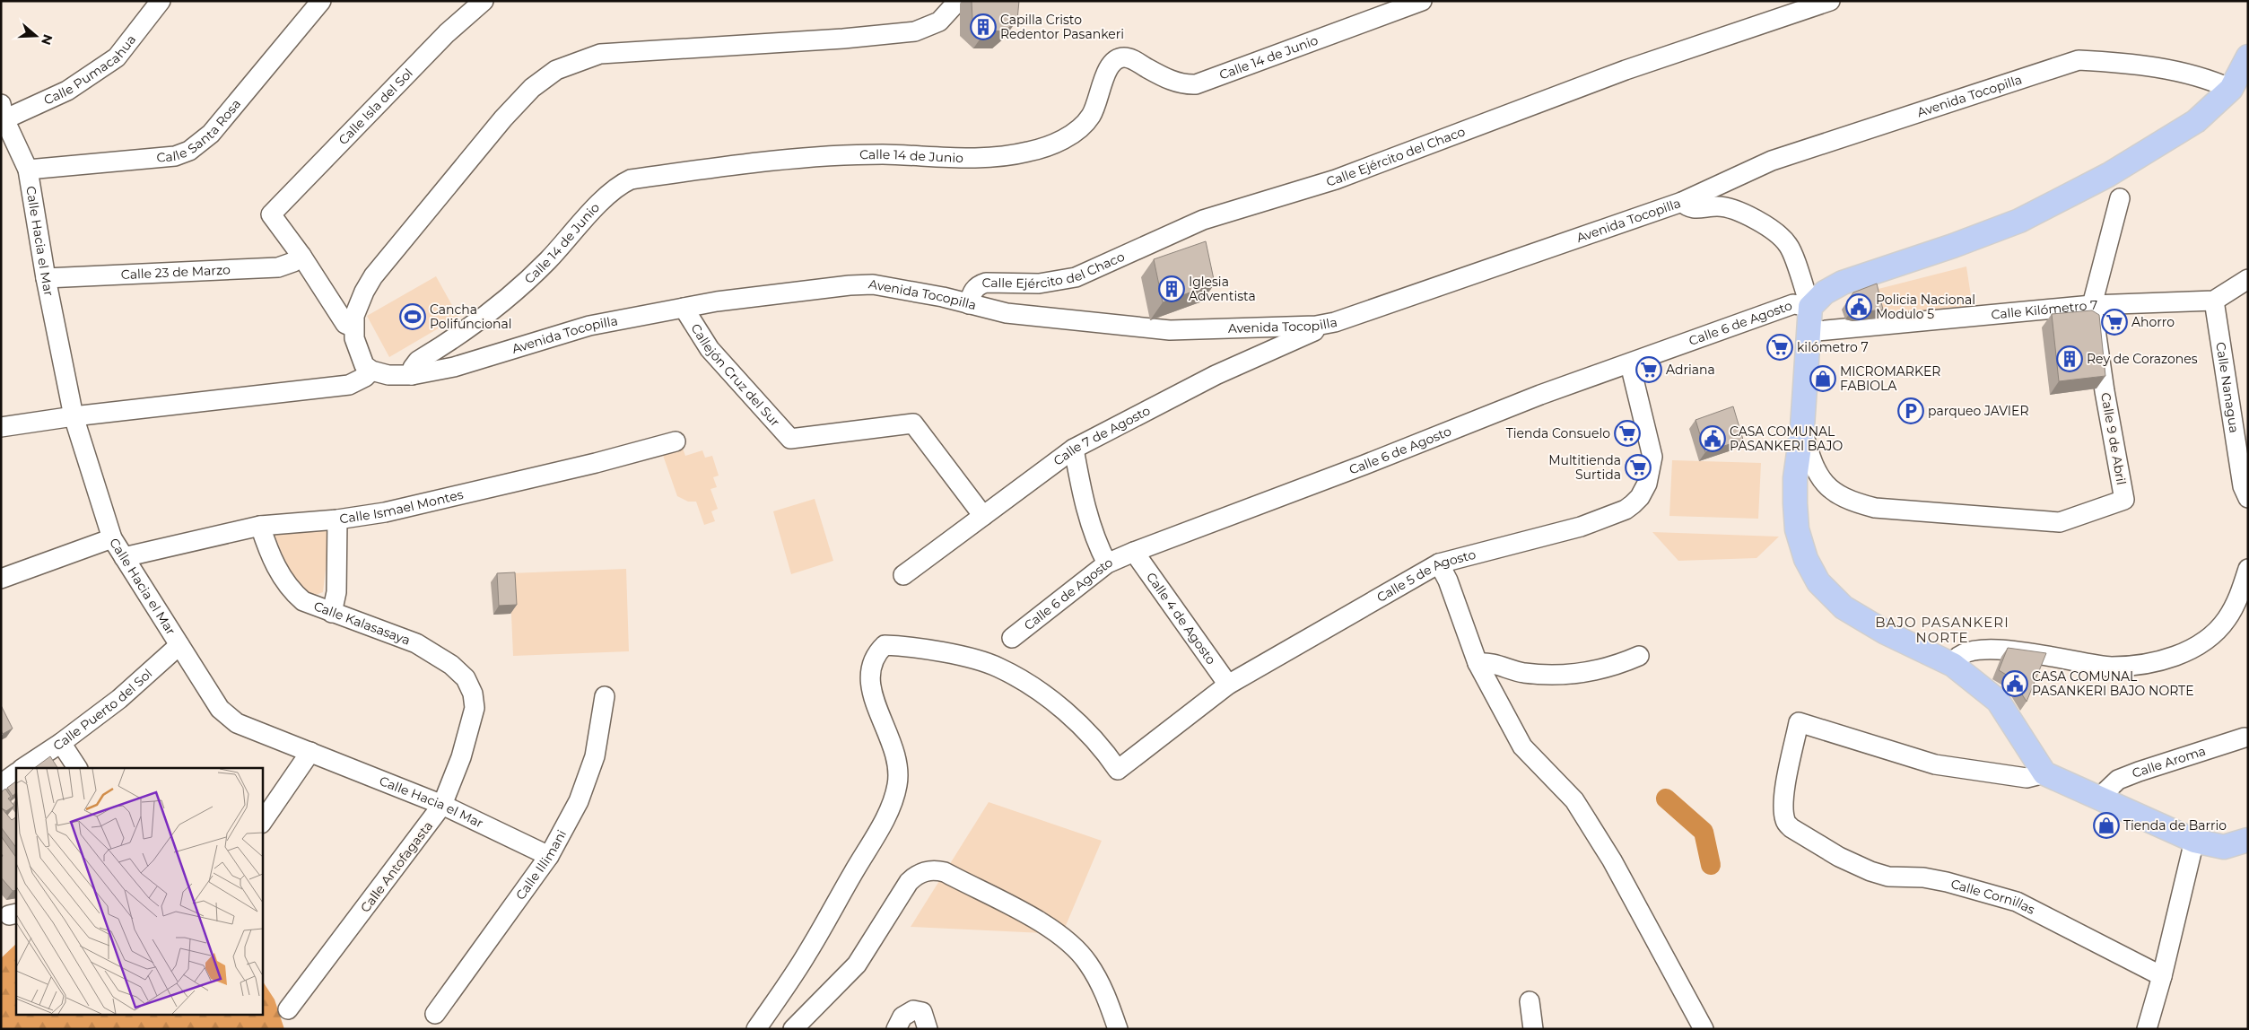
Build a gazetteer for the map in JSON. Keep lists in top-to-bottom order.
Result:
{
  "streets": {
    "street": [
      "Calle 14 de Junio",
      "Calle Pumacahua",
      "Avenida Tocopilla",
      "Calle Isla del Sol",
      "Calle Santa Rosa",
      "Calle Ejército del Chaco",
      "Calle Hacia el Mar",
      "Calle 23 de Marzo",
      "Calle Kilómetro 7",
      "Calle 6 de Agosto",
      "Callejón Cruz del Sur",
      "Calle Nanagua",
      "Calle 7 de Agosto",
      "Calle 9 de Abril",
      "Calle Ismael Montes",
      "Calle 5 de Agosto",
      "Calle 4 de Agosto",
      "Calle Kalasasaya",
      "Calle Puerto del Sol",
      "Calle Aroma",
      "Calle Illimani",
      "Calle Antofagasta",
      "Calle Cornillas"
    ]
  },
  "crossings": [
    ["Calle 14 de Junio", "Avenida Tocopilla"],
    ["Calle Pumacahua", "Calle Hacia el Mar"],
    ["Avenida Tocopilla", "Calle Ejército del Chaco"],
    ["Avenida Tocopilla", "Callejón Cruz del Sur"],
    ["Avenida Tocopilla", "Calle 7 de Agosto"],
    ["Calle Isla del Sol", "Calle 23 de Marzo"],
    ["Calle Santa Rosa", "Calle Hacia el Mar"],
    ["Calle Hacia el Mar", "Calle 23 de Marzo"],
    ["Calle Hacia el Mar", "Calle Ismael Montes"],
    ["Calle Hacia el Mar", "Calle Puerto del Sol"],
    ["Calle Hacia el Mar", "Calle Illimani"],
    ["Calle Hacia el Mar", "Calle Antofagasta"],
    ["Calle Kilómetro 7", "Calle Nanagua"],
    ["Calle Kilómetro 7", "Calle 9 de Abril"],
    ["Calle 6 de Agosto", "Calle 5 de Agosto"],
    ["Calle 6 de Agosto", "Calle 4 de Agosto"],
    ["Callejón Cruz del Sur", "Calle 7 de Agosto"],
    ["Calle Ismael Montes", "Calle Kalasasaya"],
    ["Calle 5 de Agosto", "Calle 4 de Agosto"],
    ["Calle Kalasasaya", "Calle Antofagasta"]
  ],
  "districts": ["BAJO PASANKERI NORTE"],
  "places": {
    "building": ["Capilla Cristo Redentor Pasankeri", "Iglesia Adventista", "Rey de Corazones"],
    "public building": ["Policia Nacional Modulo 5", "CASA COMUNAL PASANKERI BAJO", "CASA COMUNAL PASANKERI BAJO NORTE"],
    "sports": ["Cancha Polifuncional"],
    "supermarket": [
      "Ahorro",
      "kilómetro 7",
      "Adriana",
      "Tienda Consuelo",
      "Multitienda Surtida"
    ],
    "shop": ["MICROMARKER FABIOLA", "Tienda de Barrio"],
    "parking": ["parqueo JAVIER"]
  },
  "north": "right"
}
